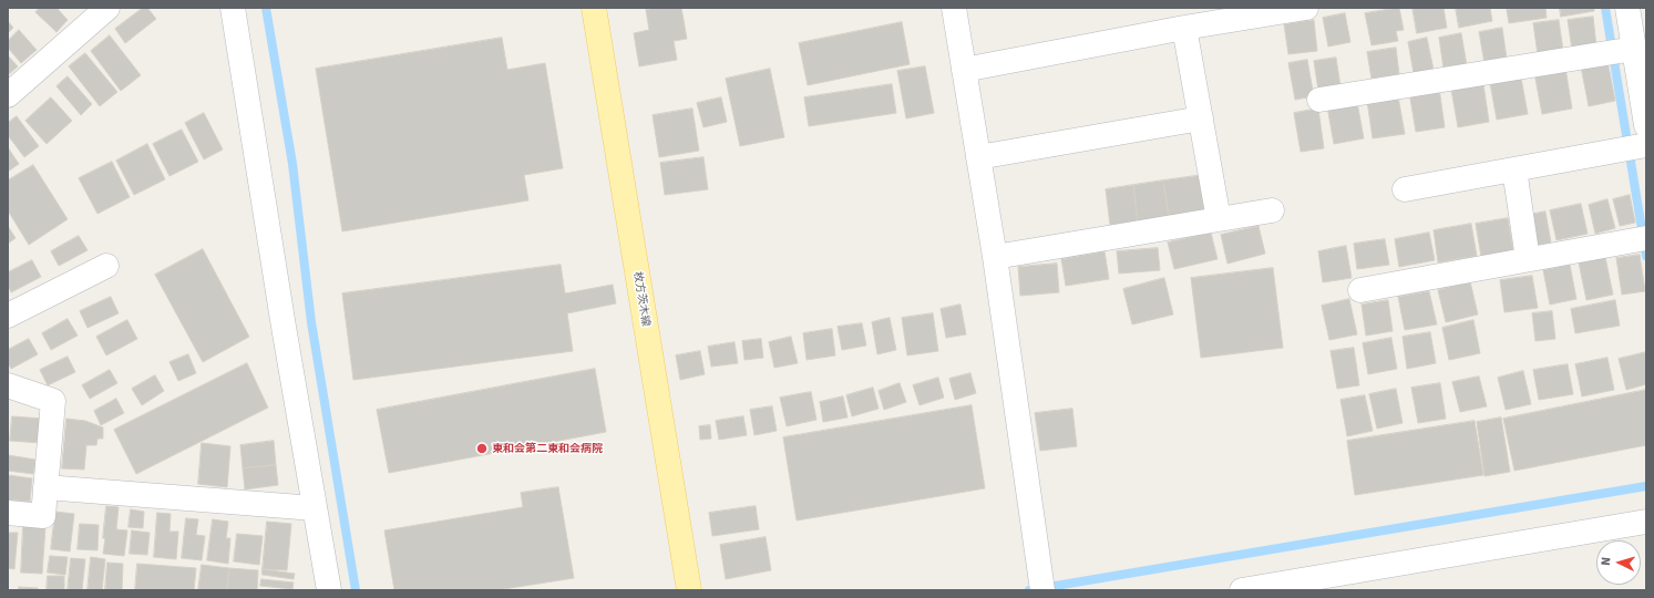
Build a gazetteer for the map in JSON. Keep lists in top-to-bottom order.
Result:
{
  "streets": {
    "main road": ["枚方茨木線"]
  },
  "places": ["東和会第二東和会病院"],
  "north": "left"
}
